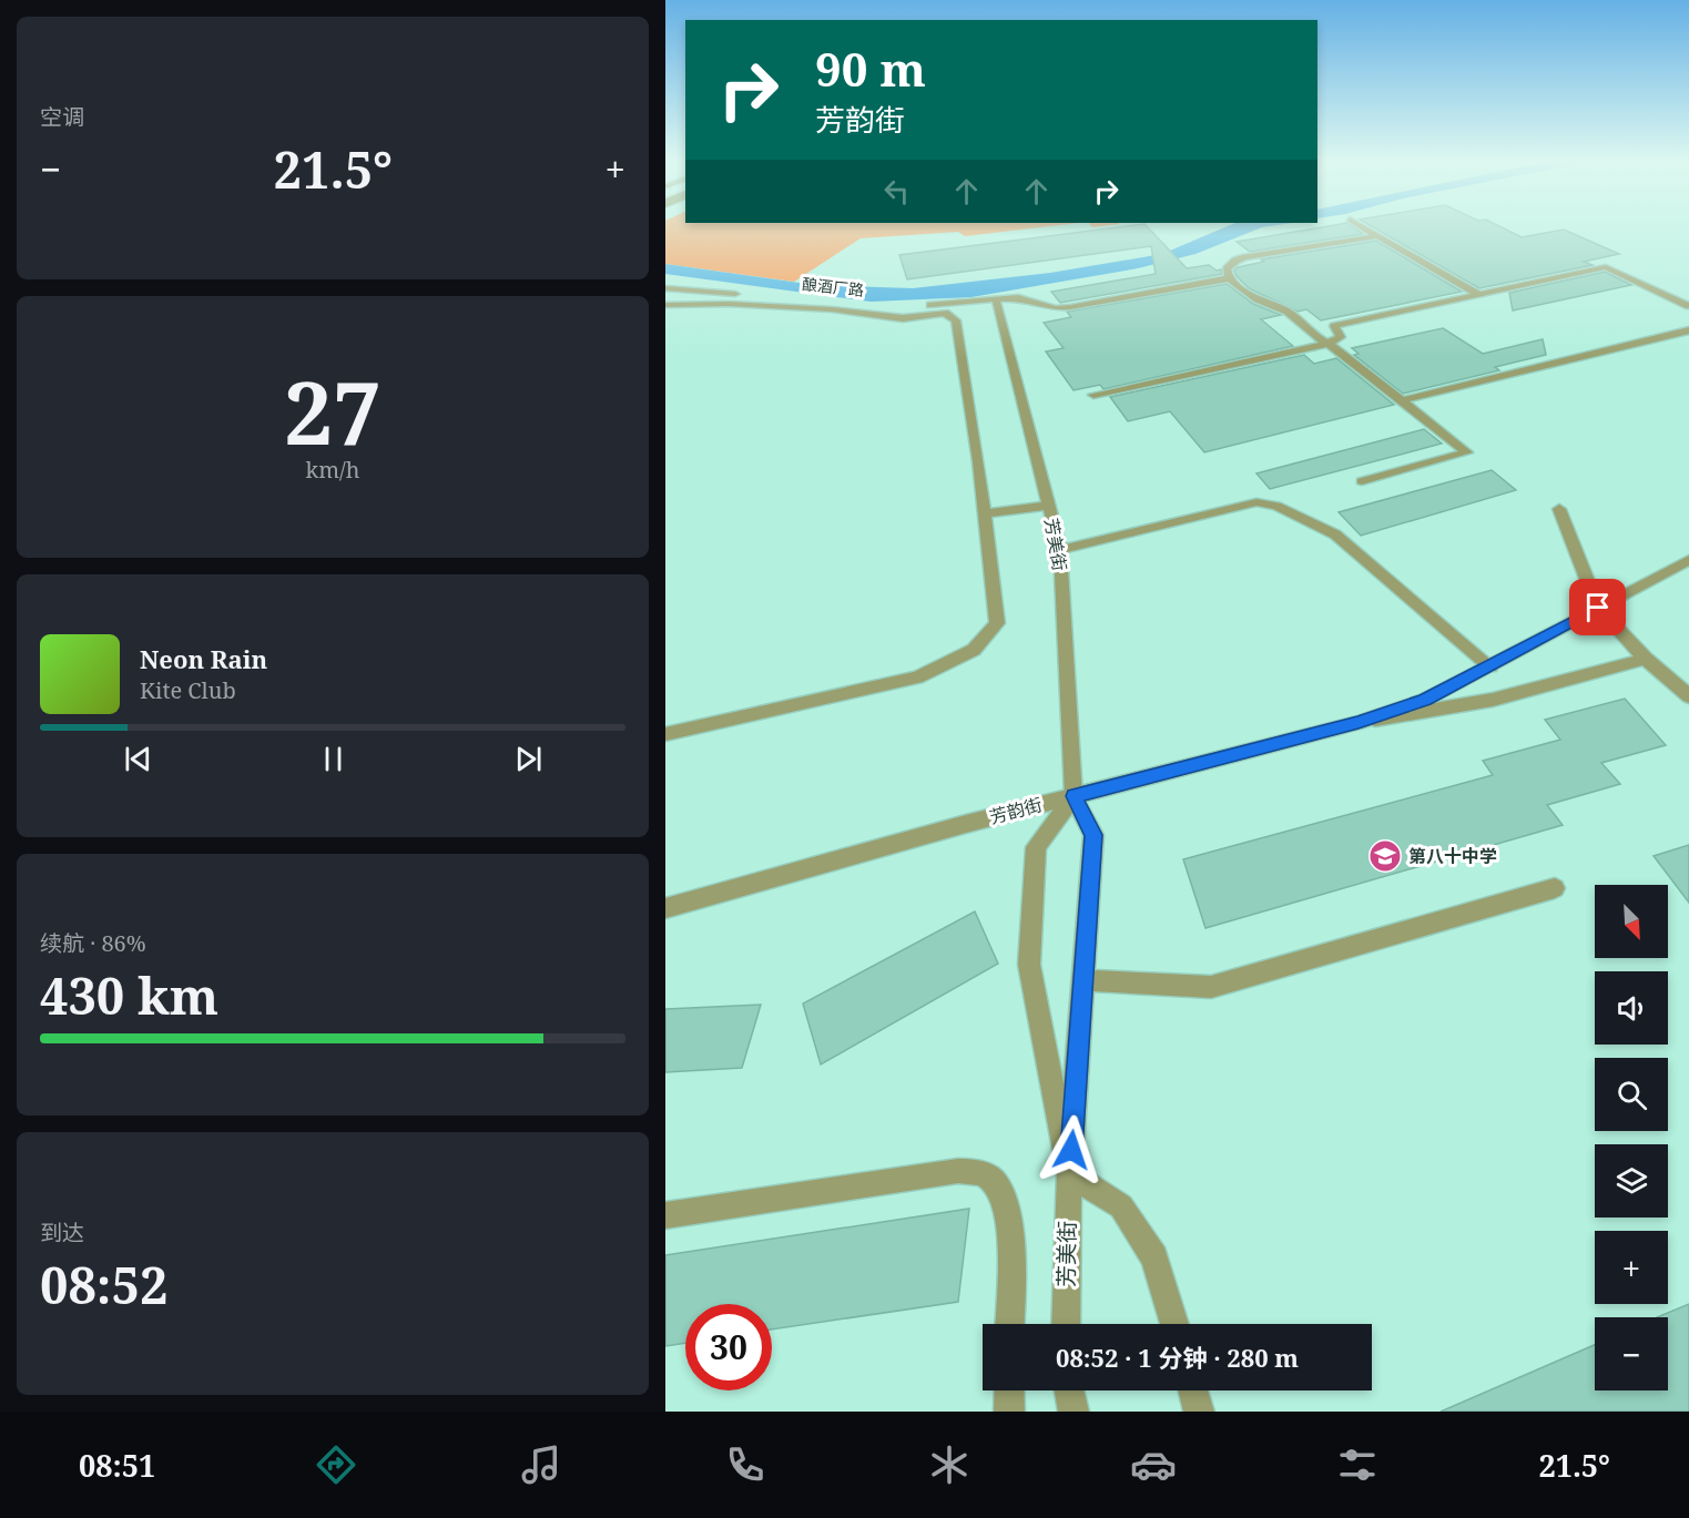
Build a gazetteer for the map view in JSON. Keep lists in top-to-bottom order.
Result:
{
  "streets": {
    "street": ["酿酒厂路", "芳美街", "芳韵街"]
  },
  "crossings": [
    ["芳美街", "芳韵街"]
  ],
  "places": {
    "school or university": ["第八十中学"]
  },
  "north": "bottom right",
  "page": {
    "tile": [
      "空调",
      ["27", "km/h"],
      ["续航 · 86%", "430 km"],
      ["到达", "08:52"]
    ],
    "turn": ["90 m", "芳韵街"],
    "heat": ["−", "21.5°", "+"],
    "song": ["Neon Rain", "Kite Club"],
    "map_buttons": ["+", "−"],
    "limit": "30",
    "trip": "08:52 · 1 分钟 · 280 m",
    "tabs": ["08:51", "21.5°"]
  }
}
